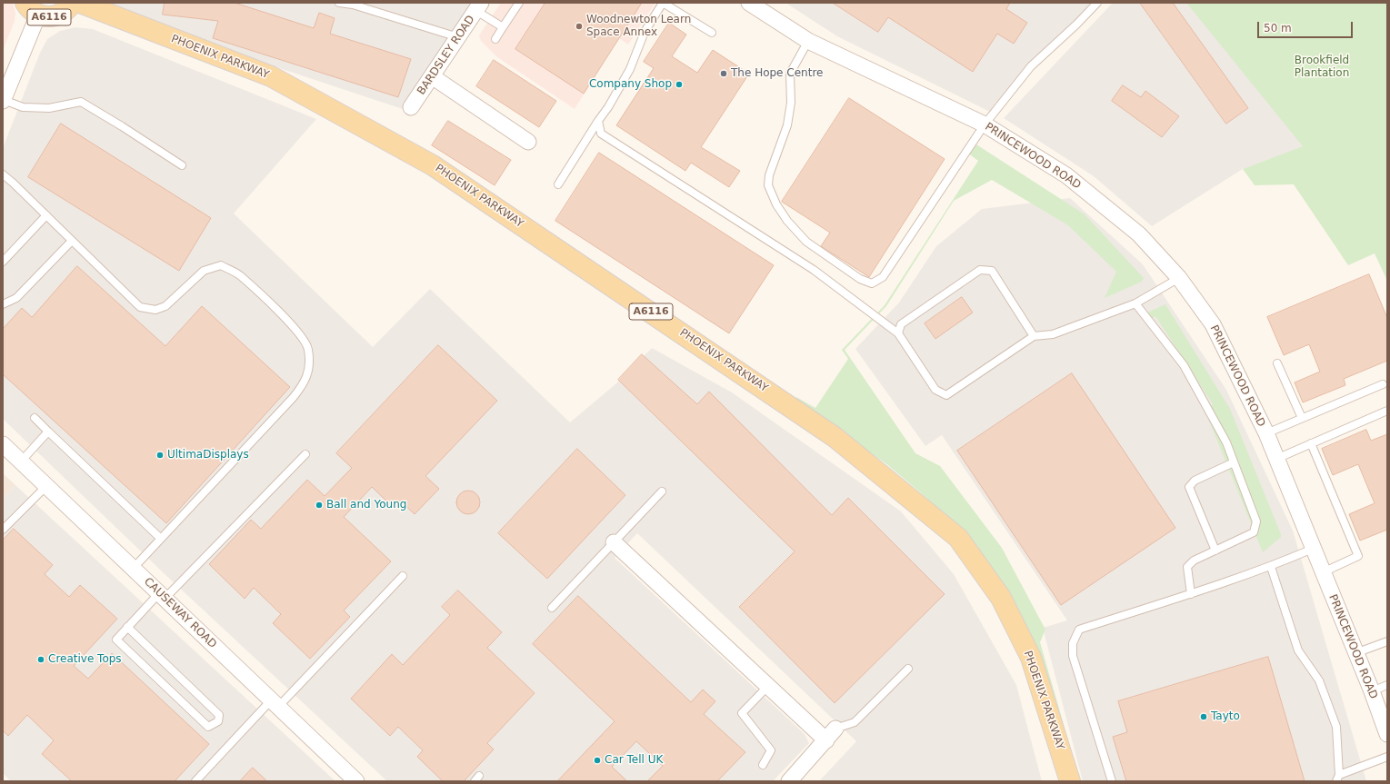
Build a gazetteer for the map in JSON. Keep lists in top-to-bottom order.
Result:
{
  "streets": {
    "main road": ["A6116", "PHOENIX PARKWAY"],
    "street": ["BARDSLEY ROAD", "PRINCEWOOD ROAD", "CAUSEWAY ROAD"]
  },
  "parks": ["Brookfield Plantation"],
  "places": [
    "Woodnewton Learn Space Annex",
    "The Hope Centre",
    "Company Shop",
    "UltimaDisplays",
    "Ball and Young",
    "Creative Tops",
    "Tayto",
    "Car Tell UK"
  ],
  "scale_bar": "50 m"
}
